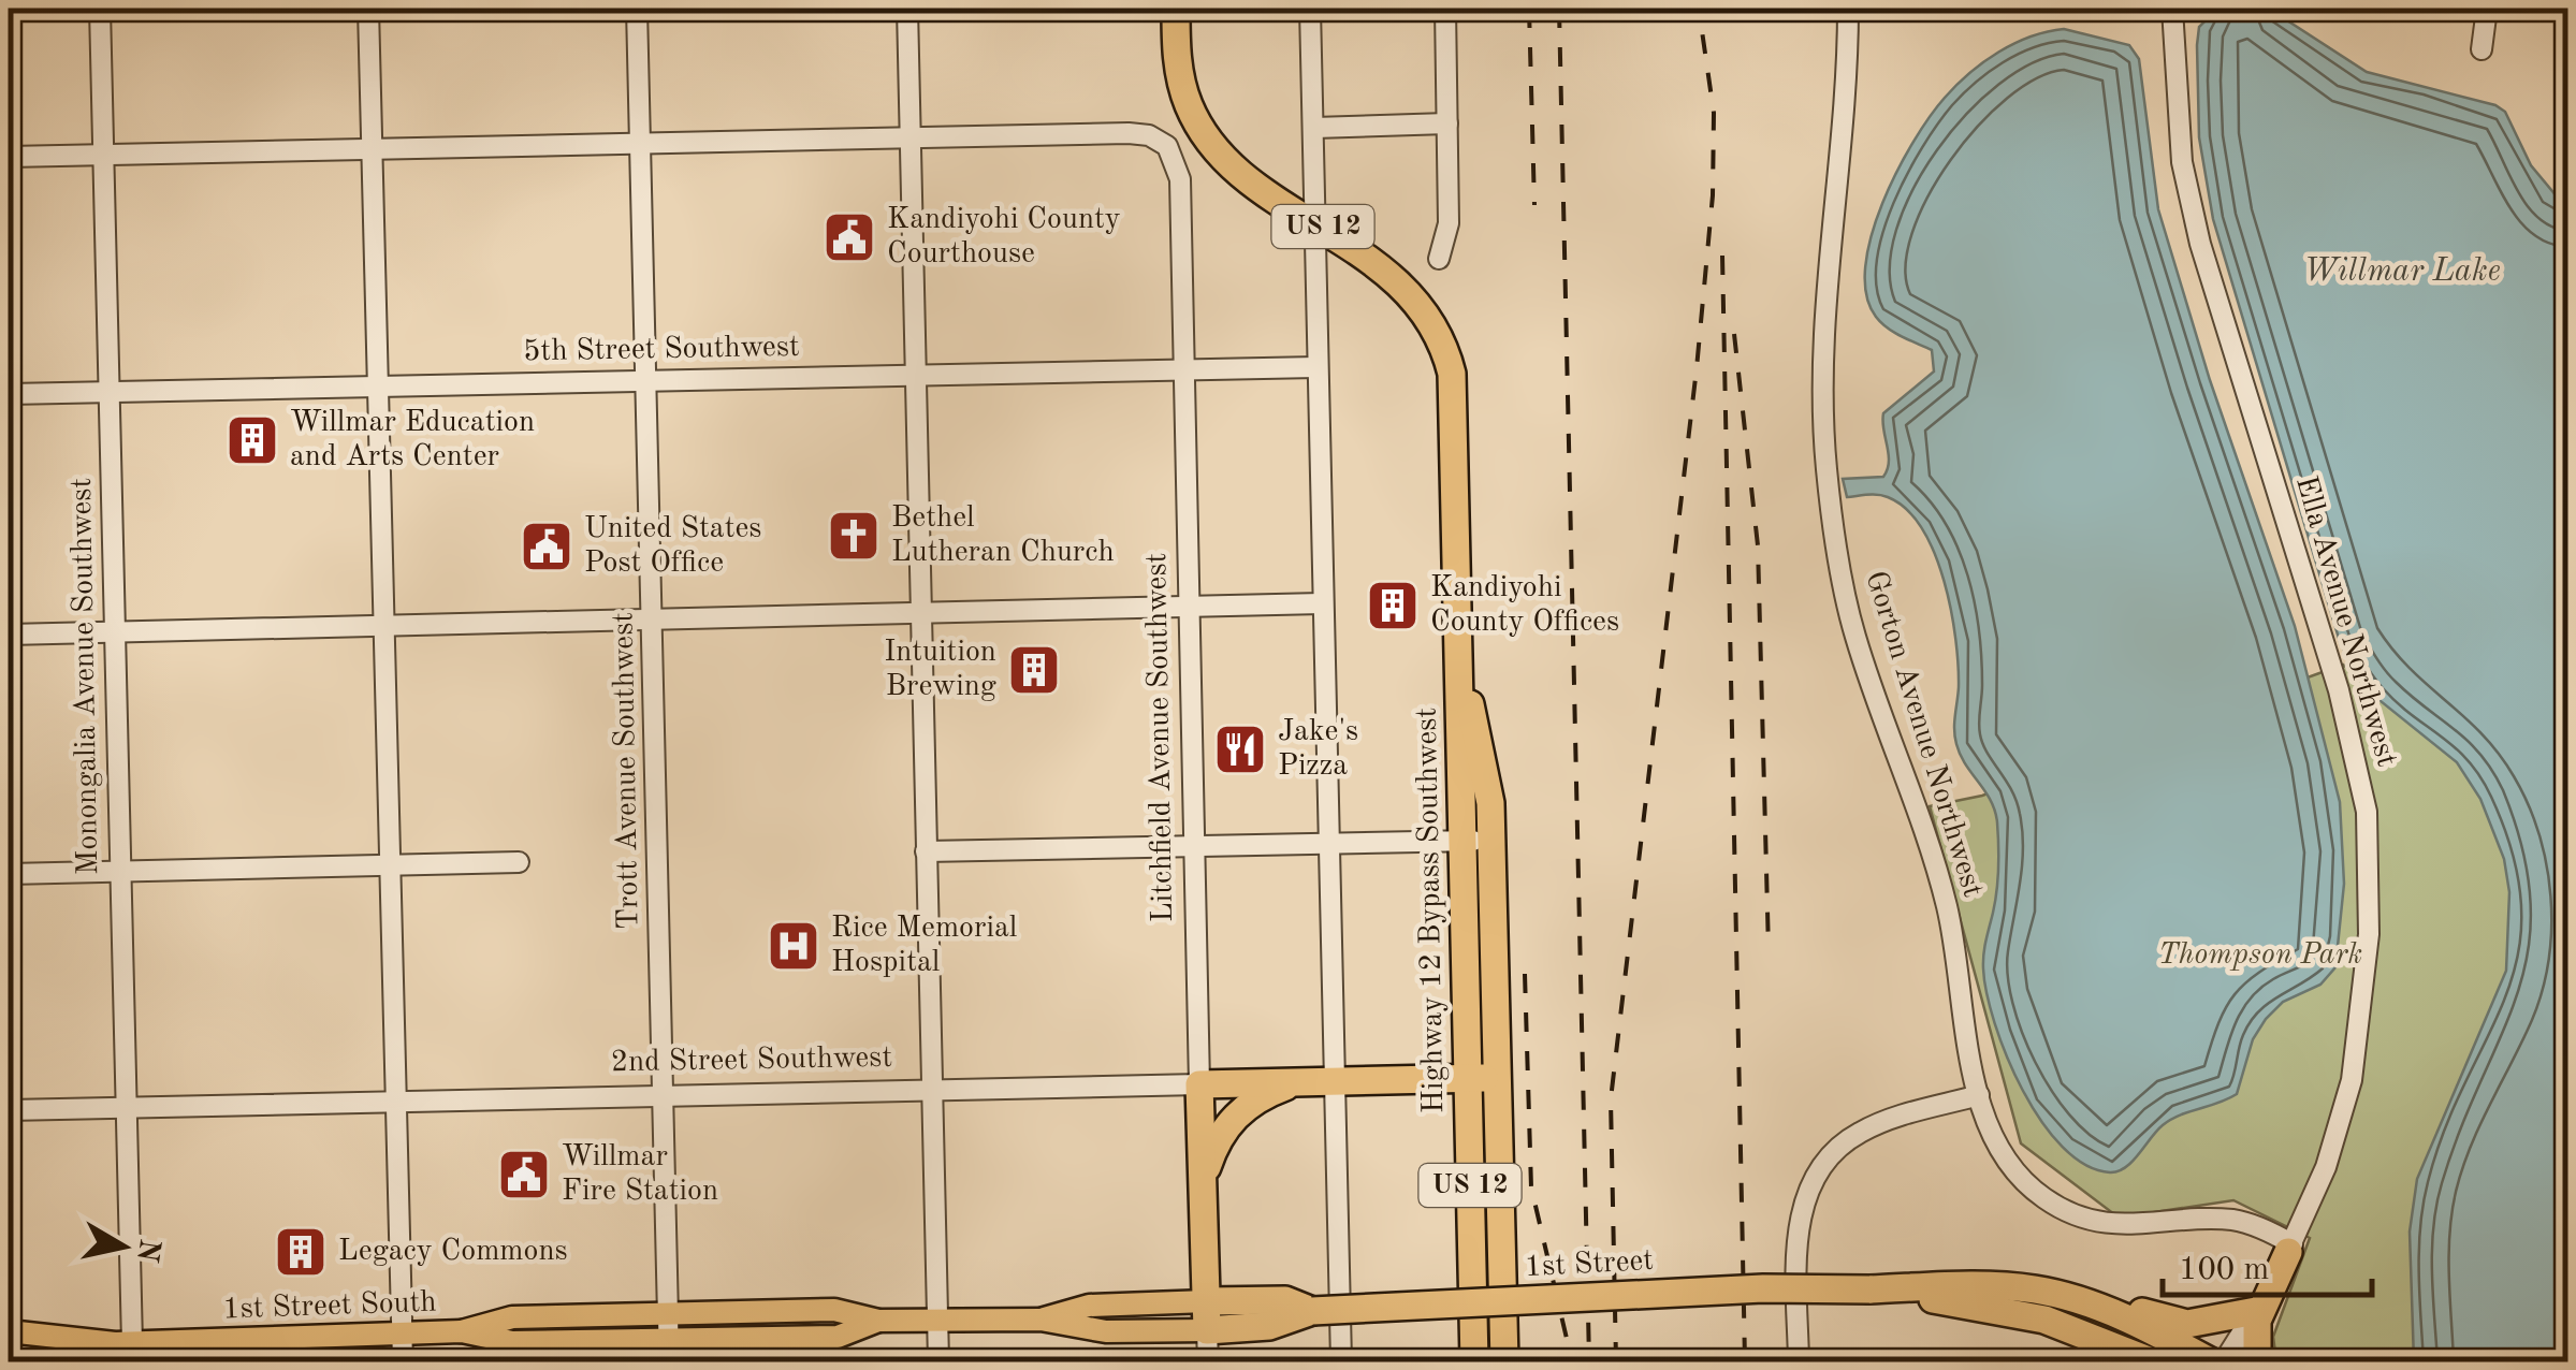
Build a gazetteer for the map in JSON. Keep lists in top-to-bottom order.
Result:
{
  "streets": {
    "highway": [
      "US 12",
      "Litchfield Avenue Southwest",
      "Highway 12 Bypass Southwest",
      "2nd Street Southwest",
      "1st Street"
    ],
    "main road": ["1st Street South"],
    "street": [
      "5th Street Southwest",
      "Ella Avenue Northwest",
      "Monongalia Avenue Southwest",
      "Gorton Avenue Northwest",
      "Trott Avenue Southwest"
    ]
  },
  "crossings": [
    ["5th Street Southwest", "Monongalia Avenue Southwest"],
    ["5th Street Southwest", "Litchfield Avenue Southwest"],
    ["5th Street Southwest", "Trott Avenue Southwest"],
    ["Ella Avenue Northwest", "Gorton Avenue Northwest"],
    ["Monongalia Avenue Southwest", "2nd Street Southwest"],
    ["Monongalia Avenue Southwest", "1st Street South"],
    ["Litchfield Avenue Southwest", "2nd Street Southwest"],
    ["Litchfield Avenue Southwest", "1st Street"],
    ["Litchfield Avenue Southwest", "1st Street South"],
    ["Trott Avenue Southwest", "2nd Street Southwest"],
    ["Trott Avenue Southwest", "1st Street South"],
    ["Highway 12 Bypass Southwest", "2nd Street Southwest"],
    ["1st Street", "1st Street South"]
  ],
  "water": ["Willmar Lake"],
  "parks": ["Thompson Park"],
  "places": {
    "public building": ["Kandiyohi County Courthouse", "United States Post Office", "Willmar Fire Station"],
    "building": [
      "Willmar Education and Arts Center",
      "Kandiyohi County Offices",
      "Intuition Brewing",
      "Legacy Commons"
    ],
    "church": ["Bethel Lutheran Church"],
    "restaurant": ["Jake's Pizza"],
    "hospital": ["Rice Memorial Hospital"]
  },
  "scale_bar": "100 m",
  "north": "right"
}
